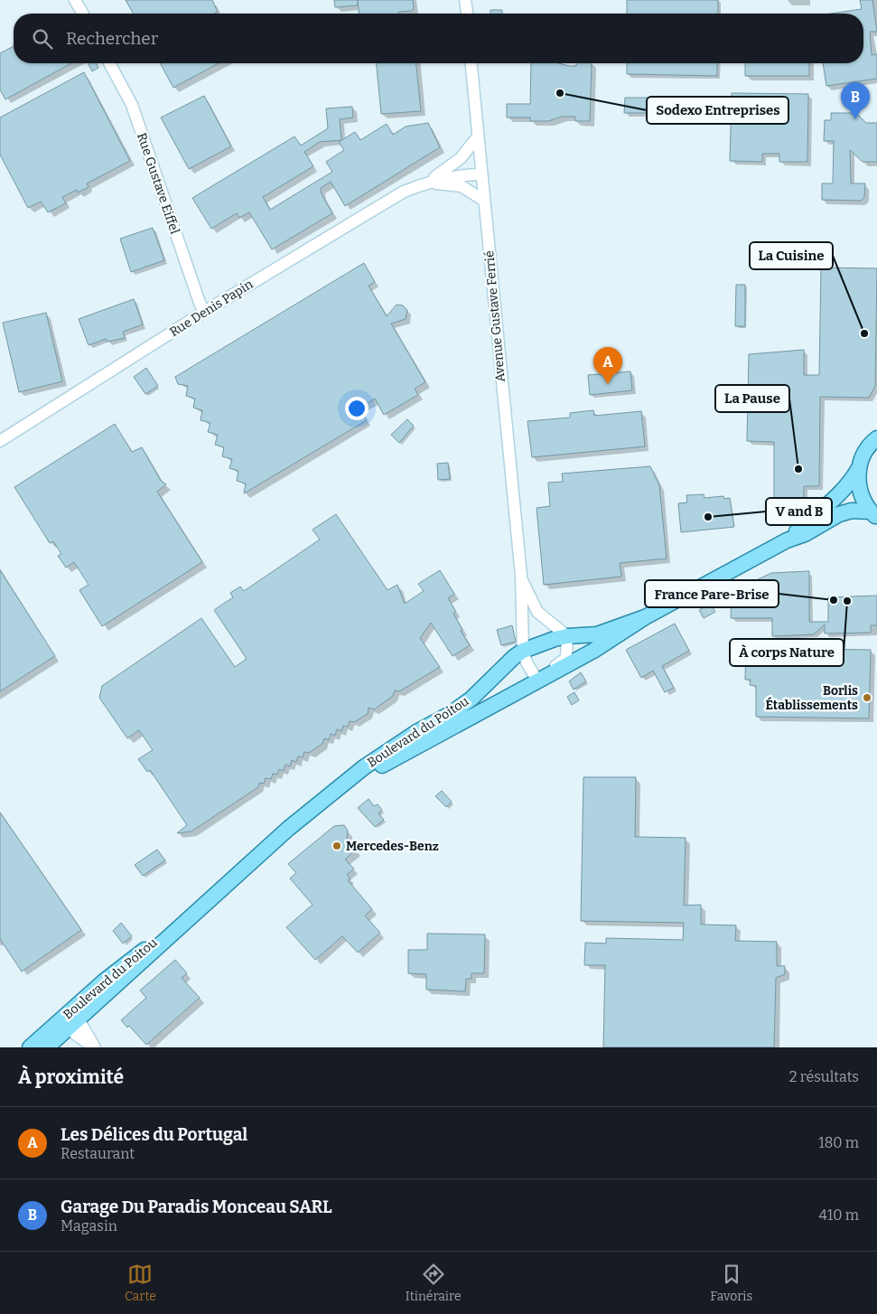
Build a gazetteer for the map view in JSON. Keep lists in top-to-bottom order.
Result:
{
  "streets": {
    "main road": ["Boulevard du Poitou"],
    "street": ["Rue Gustave Eiffel", "Rue Denis Papin", "Avenue Gustave Ferrié"]
  },
  "crossings": [
    ["Rue Gustave Eiffel", "Rue Denis Papin"],
    ["Rue Denis Papin", "Avenue Gustave Ferrié"],
    ["Avenue Gustave Ferrié", "Boulevard du Poitou"]
  ],
  "places": [
    "Sodexo Entreprises",
    "La Cuisine",
    "La Pause",
    "V and B",
    "France Pare-Brise",
    "À corps Nature",
    "Borlis Établissements",
    "Mercedes-Benz"
  ],
  "page": {
    "search": "Rechercher",
    "pins": ["B", "A"],
    "heading": ["À proximité", "2 résultats"],
    "list": [
      {
        "mark": "A",
        "name": "Les Délices du Portugal",
        "note": "Restaurant",
        "value": "180 m"
      },
      {
        "mark": "B",
        "name": "Garage Du Paradis Monceau SARL",
        "note": "Magasin",
        "value": "410 m"
      }
    ],
    "nav": ["Carte", "Itinéraire", "Favoris"]
  }
}
